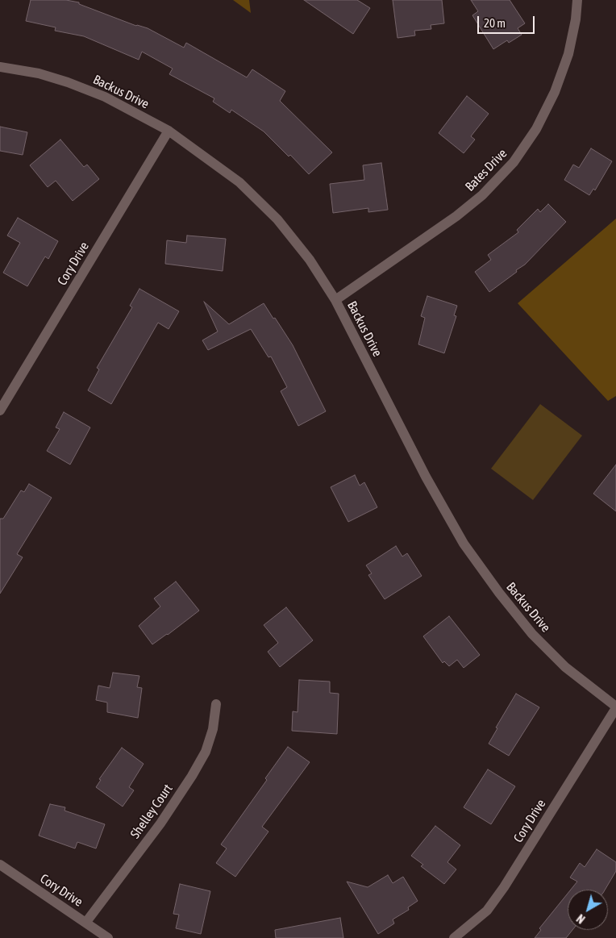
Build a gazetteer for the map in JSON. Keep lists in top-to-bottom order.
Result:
{
  "streets": {
    "street": [
      "Backus Drive",
      "Bates Drive",
      "Cory Drive",
      "Shelley Court"
    ]
  },
  "crossings": [
    ["Backus Drive", "Bates Drive"],
    ["Backus Drive", "Cory Drive"],
    ["Cory Drive", "Shelley Court"]
  ],
  "scale_bar": "20 m",
  "north": "bottom left"
}
